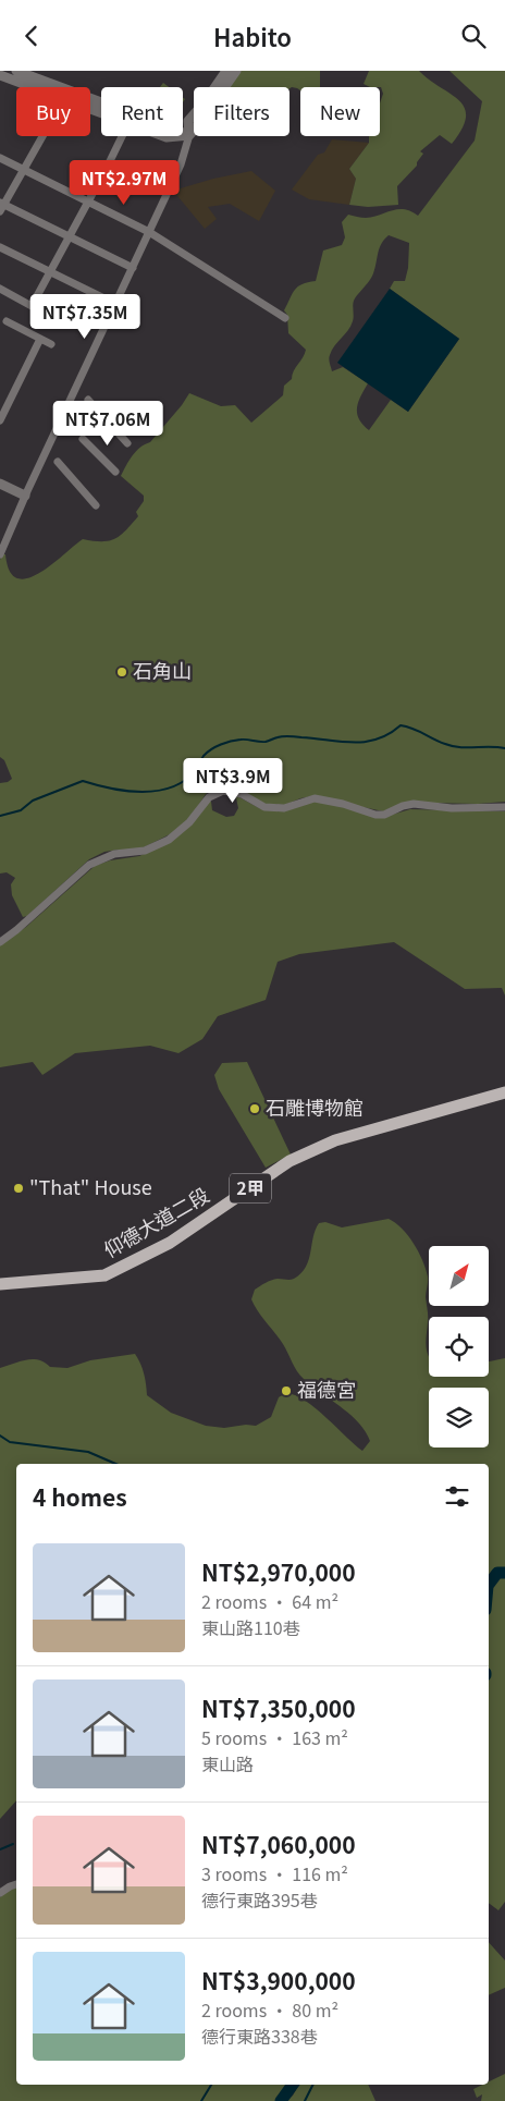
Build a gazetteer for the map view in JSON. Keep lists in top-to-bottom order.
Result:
{
  "streets": {
    "main road": ["2甲", "仰德大道二段"]
  },
  "places": [
    "石角山",
    "石雕博物館",
    "\"That\" House",
    "福德宮"
  ],
  "north": "top right",
  "page": {
    "header": "Habito",
    "chip": [
      "Buy",
      "Rent",
      "Filters",
      "New"
    ],
    "price": [
      "NT$2.97M",
      "NT$7.35M",
      "NT$7.06M",
      "NT$3.9M"
    ],
    "heading": "4 homes",
    "list": [
      {
        "name": "NT$2,970,000",
        "note": "2 rooms · 64 m² · 東山路110巷"
      },
      {
        "name": "NT$7,350,000",
        "note": "5 rooms · 163 m² · 東山路"
      },
      {
        "name": "NT$7,060,000",
        "note": "3 rooms · 116 m² · 德行東路395巷"
      },
      {
        "name": "NT$3,900,000",
        "note": "2 rooms · 80 m² · 德行東路338巷"
      }
    ]
  }
}
